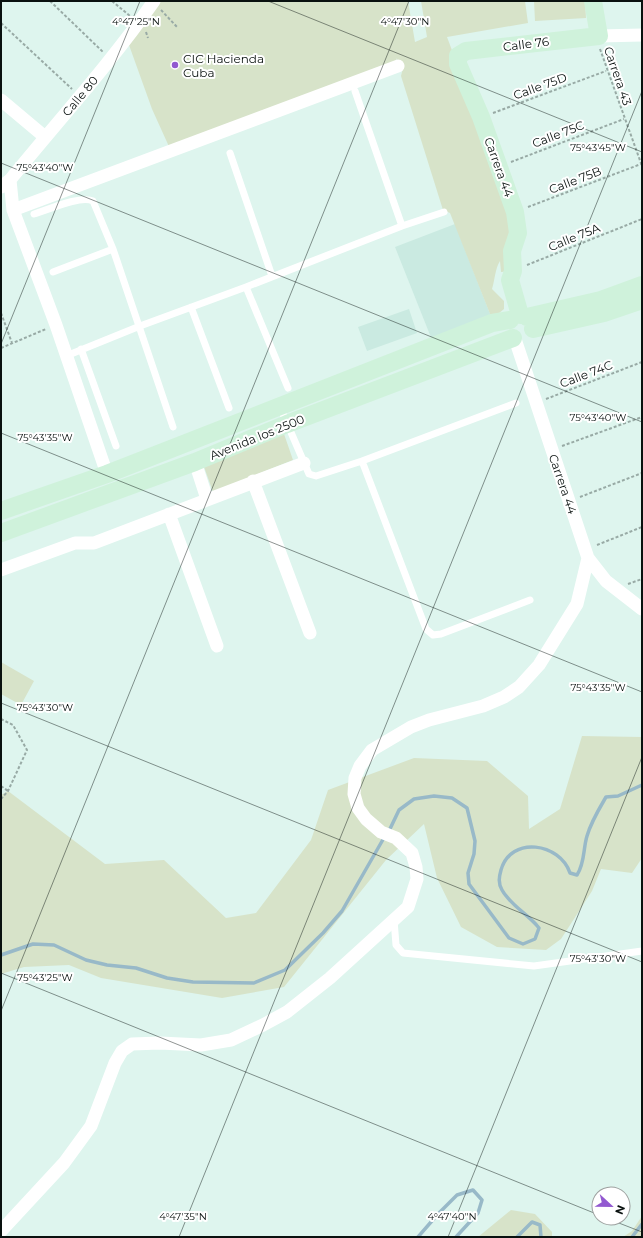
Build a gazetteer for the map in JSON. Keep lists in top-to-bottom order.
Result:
{
  "streets": {
    "main road": ["Calle 76", "Carrera 44", "Avenida los 2500"],
    "street": ["Calle 80"],
    "path": [
      "Carrera 43",
      "Calle 75D",
      "Calle 75C",
      "Calle 75B",
      "Calle 75A",
      "Calle 74C"
    ]
  },
  "crossings": [
    ["Calle 76", "Carrera 43"],
    ["Calle 76", "Carrera 44"],
    ["Carrera 43", "Calle 75D"],
    ["Carrera 43", "Calle 75C"],
    ["Carrera 43", "Calle 75B"],
    ["Calle 75D", "Carrera 44"],
    ["Calle 75C", "Carrera 44"],
    ["Carrera 44", "Calle 75B"],
    ["Carrera 44", "Calle 75A"],
    ["Carrera 44", "Calle 74C"],
    ["Carrera 44", "Avenida los 2500"]
  ],
  "places": ["CIC Hacienda Cuba"],
  "north": "right",
  "coordinates": [
    "4°47'25\"N",
    "4°47'30\"N",
    "75°43'45\"W",
    "75°43'40\"W",
    "75°43'35\"W",
    "75°43'30\"W",
    "75°43'25\"W",
    "4°47'35\"N",
    "4°47'40\"N"
  ]
}
